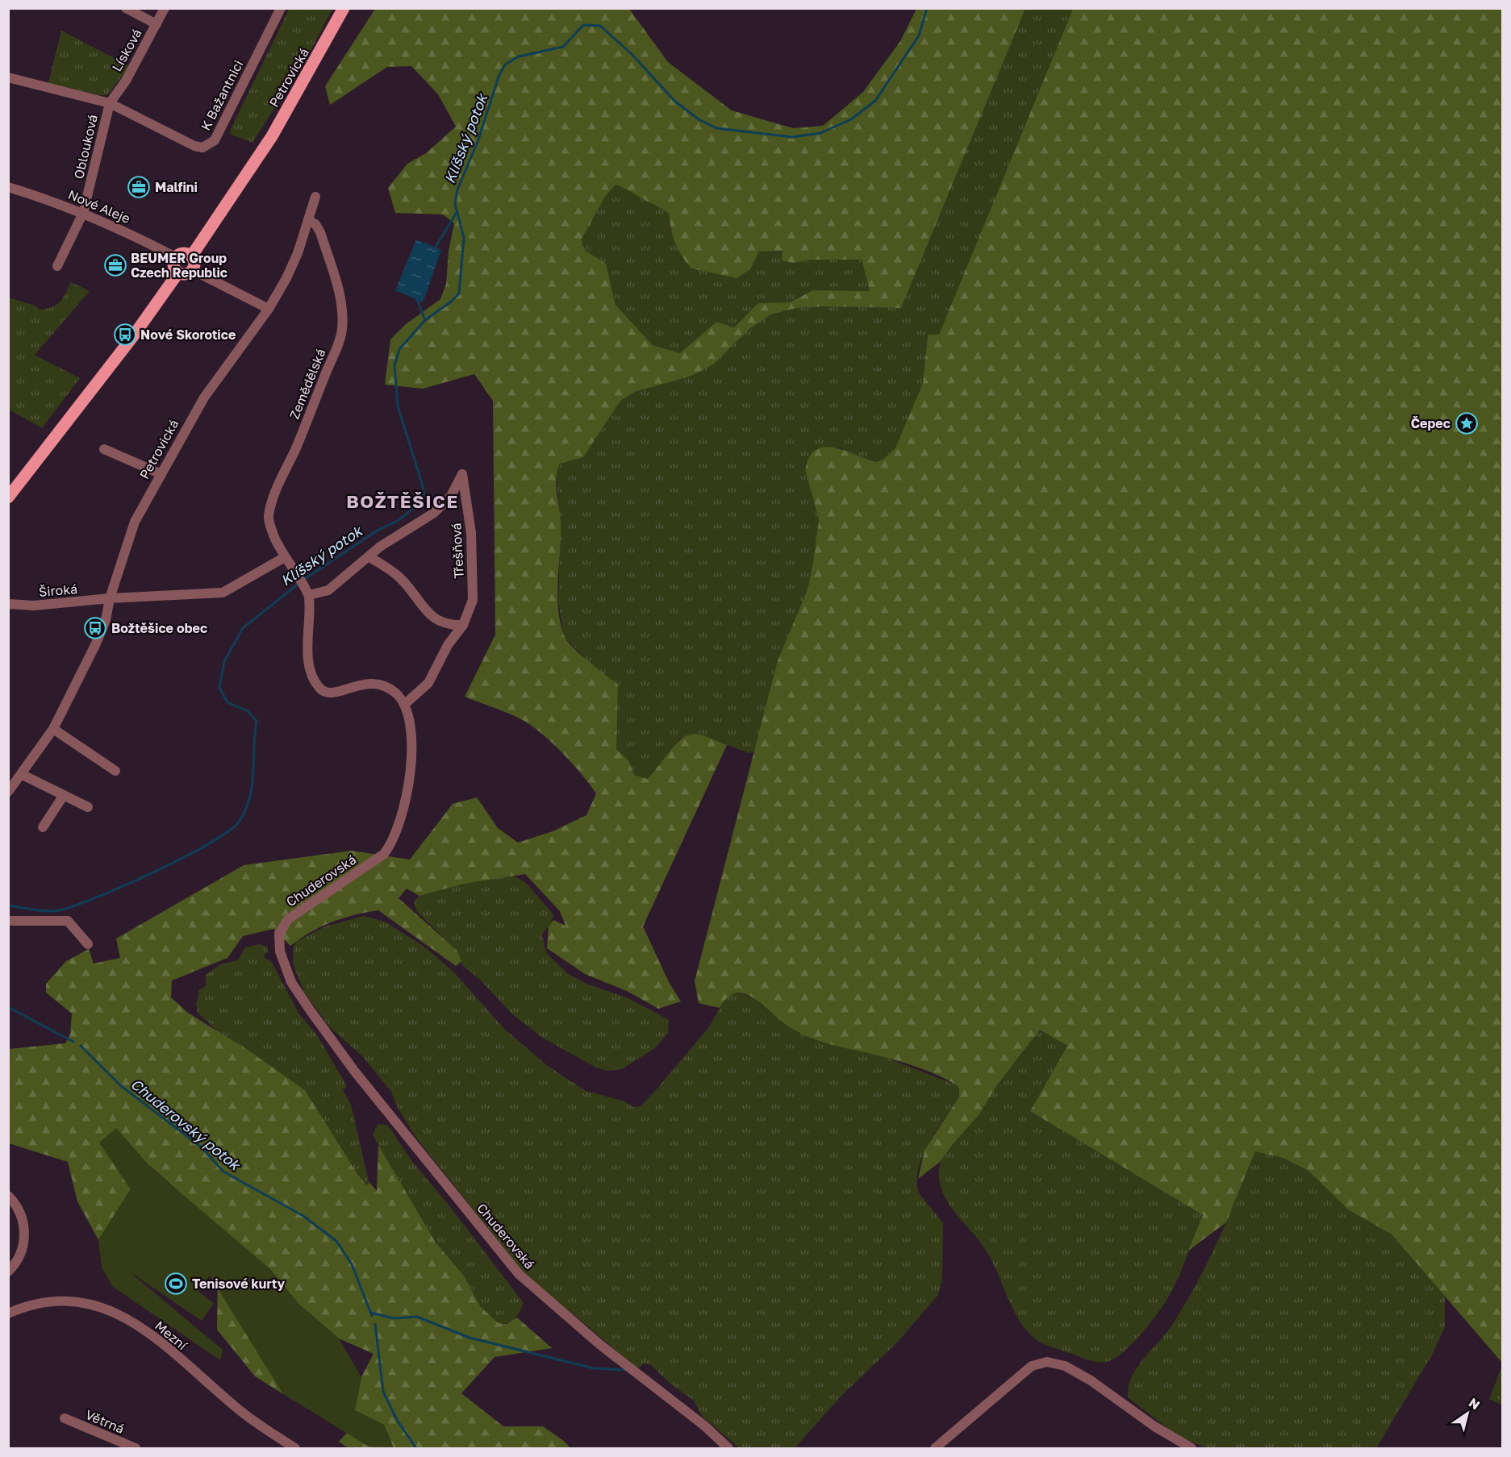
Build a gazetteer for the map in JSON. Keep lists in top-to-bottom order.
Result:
{
  "streets": {
    "main road": ["Petrovická"],
    "street": [
      "Lísková",
      "K Bažantnici",
      "Oblouková",
      "Nové Aleje",
      "Zemědělská",
      "Třešňová",
      "Široká",
      "Chuderovská",
      "Mezní",
      "Větrná"
    ]
  },
  "crossings": [
    ["Lísková", "K Bažantnici"],
    ["Lísková", "Oblouková"],
    ["Petrovická", "Nové Aleje"],
    ["Petrovická", "Zemědělská"],
    ["Petrovická", "Široká"],
    ["K Bažantnici", "Oblouková"],
    ["Oblouková", "Nové Aleje"],
    ["Třešňová", "Chuderovská"]
  ],
  "districts": ["BOŽTĚŠICE"],
  "water": ["Klíšský potok", "Chuderovský potok"],
  "places": {
    "office": ["Malfini", "BEUMER Group Czech Republic"],
    "bus stop": ["Nové Skorotice", "Božtěšice obec"],
    "place": ["Čepec"],
    "sports": ["Tenisové kurty"]
  },
  "north": "top right"
}
